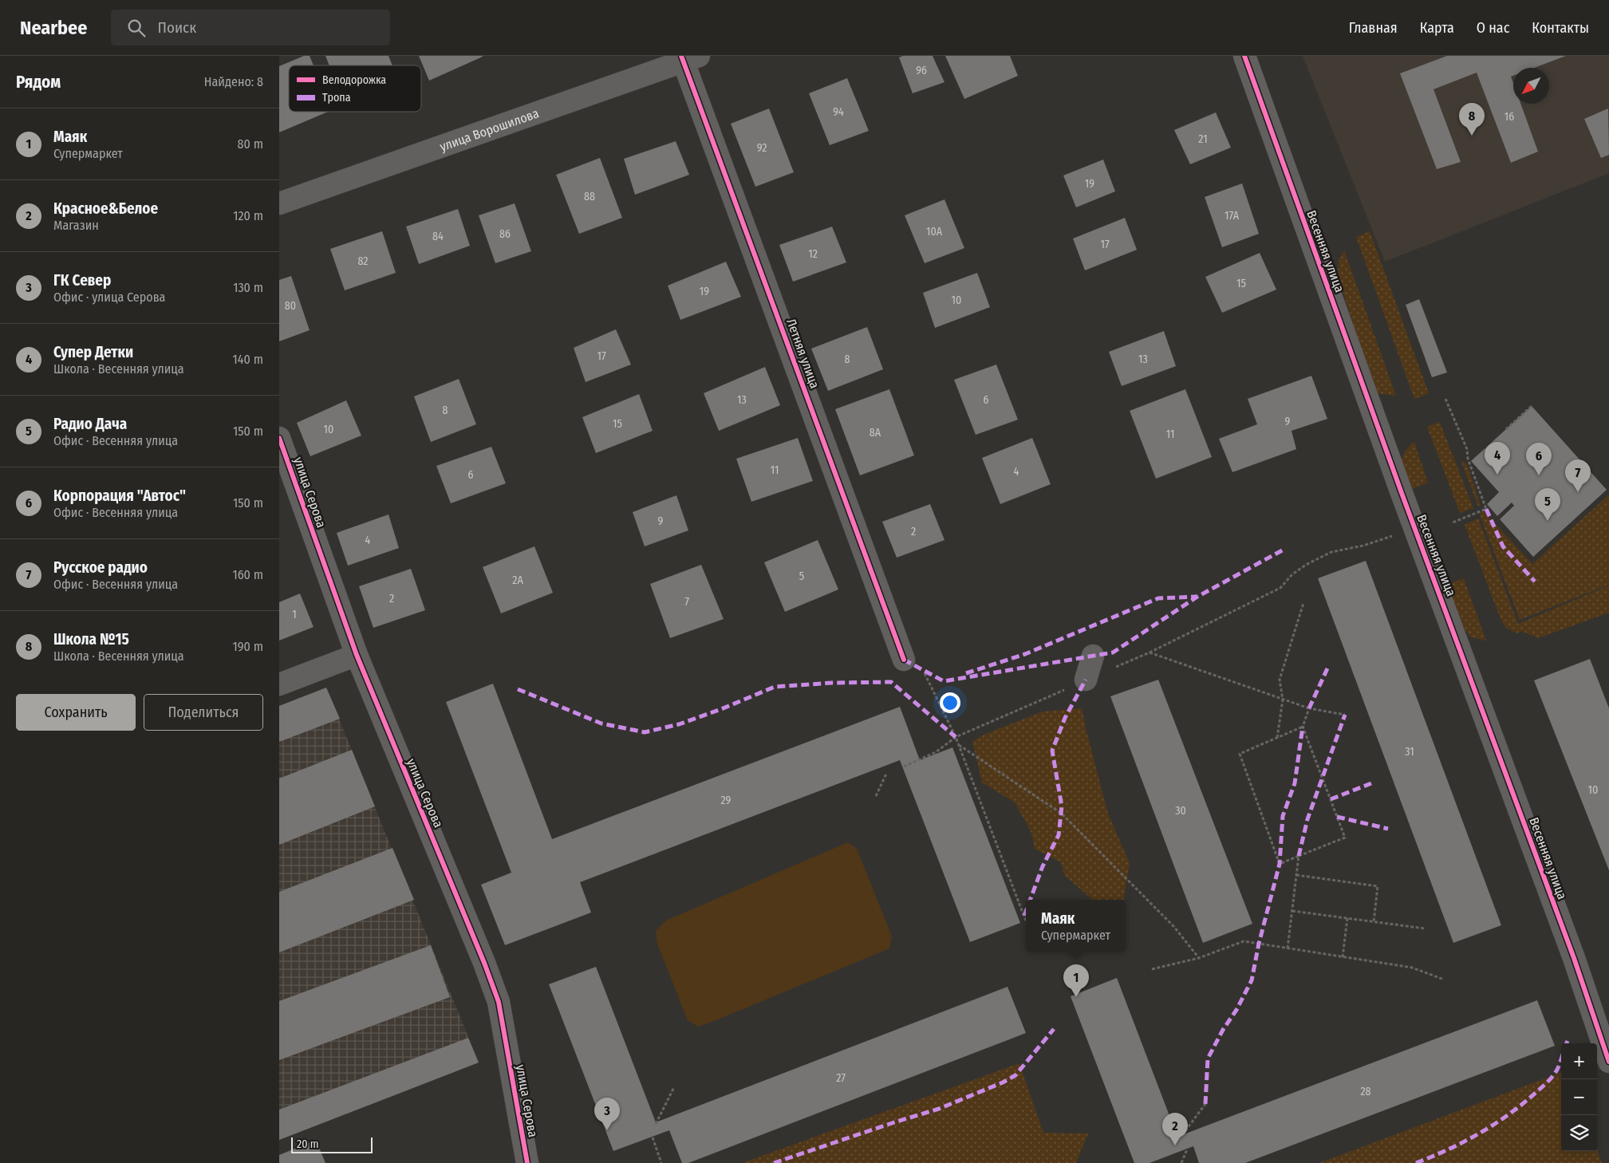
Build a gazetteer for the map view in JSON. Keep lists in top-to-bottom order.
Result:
{
  "streets": {
    "street": [
      "улица Ворошилова",
      "Весенняя улица",
      "Летняя улица",
      "улица Серова"
    ]
  },
  "crossings": [
    ["улица Ворошилова", "Летняя улица"]
  ],
  "house_numbers": [
    "96",
    "94",
    "16",
    "21",
    "92",
    "19",
    "88",
    "17А",
    "10А",
    "86",
    "84",
    "17",
    "12",
    "82",
    "15",
    "19",
    "10",
    "80",
    "17",
    "8",
    "13",
    "13",
    "6",
    "8",
    "9",
    "15",
    "10",
    "8А",
    "11",
    "11",
    "4",
    "6",
    "9",
    "2",
    "4",
    "5",
    "2А",
    "2",
    "7",
    "1",
    "31",
    "10",
    "29",
    "30",
    "27",
    "28"
  ],
  "legend": ["Велодорожка", "Тропа"],
  "scale_bar": "20 m",
  "north": "bottom left",
  "page": {
    "header": "Nearbee",
    "search": "Поиск",
    "nav": [
      "Главная",
      "Карта",
      "О нас",
      "Контакты"
    ],
    "heading": ["Рядом", "Найдено: 8"],
    "pins": [
      "8",
      "4",
      "6",
      "7",
      "5",
      "1",
      "3",
      "2"
    ],
    "list": [
      {
        "mark": "1",
        "name": "Маяк",
        "note": "Супермаркет",
        "value": "80 m"
      },
      {
        "mark": "2",
        "name": "Красное&Белое",
        "note": "Магазин",
        "value": "120 m"
      },
      {
        "mark": "3",
        "name": "ГК Север",
        "note": "Офис · улица Серова",
        "value": "130 m"
      },
      {
        "mark": "4",
        "name": "Супер Детки",
        "note": "Школа · Весенняя улица",
        "value": "140 m"
      },
      {
        "mark": "5",
        "name": "Радио Дача",
        "note": "Офис · Весенняя улица",
        "value": "150 m"
      },
      {
        "mark": "6",
        "name": "Корпорация \"Автос\"",
        "note": "Офис · Весенняя улица",
        "value": "150 m"
      },
      {
        "mark": "7",
        "name": "Русское радио",
        "note": "Офис · Весенняя улица",
        "value": "160 m"
      },
      {
        "mark": "8",
        "name": "Школа №15",
        "note": "Школа · Весенняя улица",
        "value": "190 m"
      }
    ],
    "buttons": ["Сохранить", "Поделиться"],
    "popup": ["Маяк", "Супермаркет"],
    "map_buttons": ["+", "−"],
    "scale": "20 m"
  }
}
